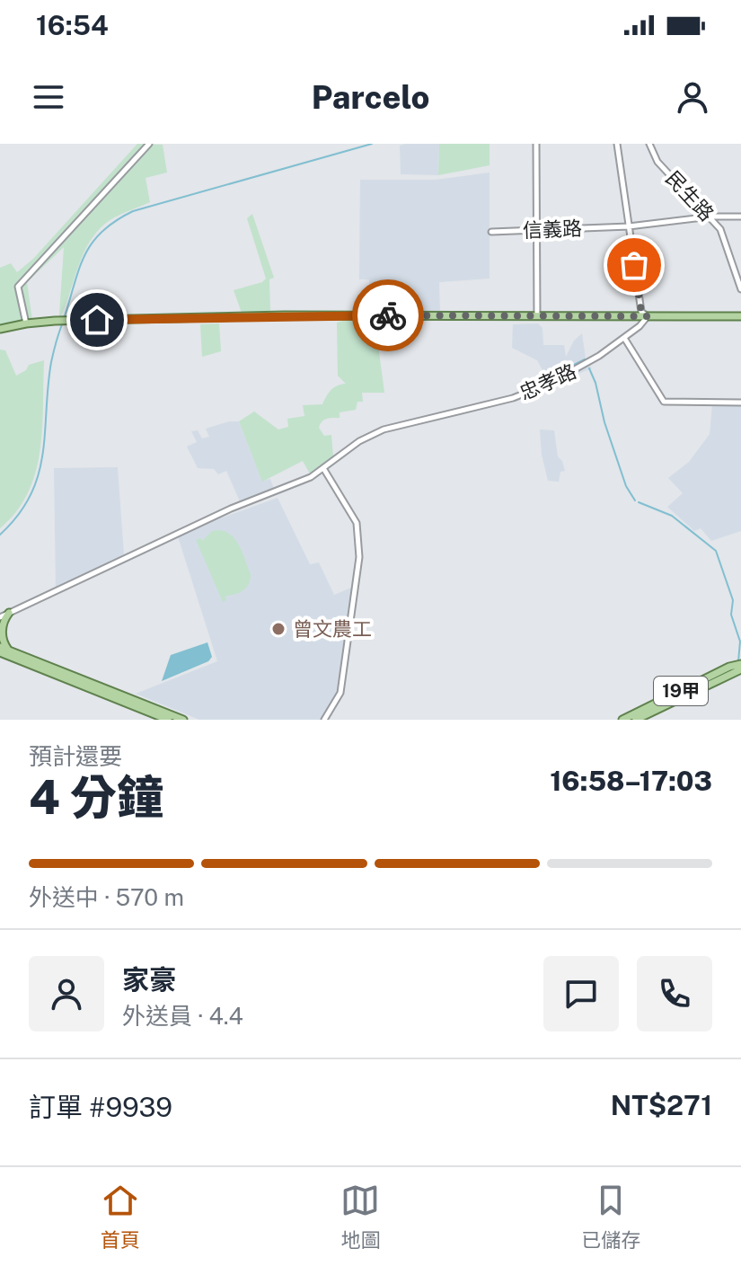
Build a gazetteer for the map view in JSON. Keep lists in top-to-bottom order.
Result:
{
  "streets": {
    "main road": ["19甲"],
    "street": ["民生路", "信義路", "忠孝路"]
  },
  "crossings": [
    ["民生路", "信義路"]
  ],
  "places": ["曾文農工"],
  "page": {
    "status": "16:54",
    "header": "Parcelo",
    "heading": ["4 分鐘", "預計還要", "16:58–17:03"],
    "panel": [
      "家豪",
      "外送員 · 4.4",
      "訂單 #9939",
      "NT$271"
    ],
    "bar": "外送中 · 570 m",
    "tabs": ["首頁", "地圖", "已儲存"]
  }
}
